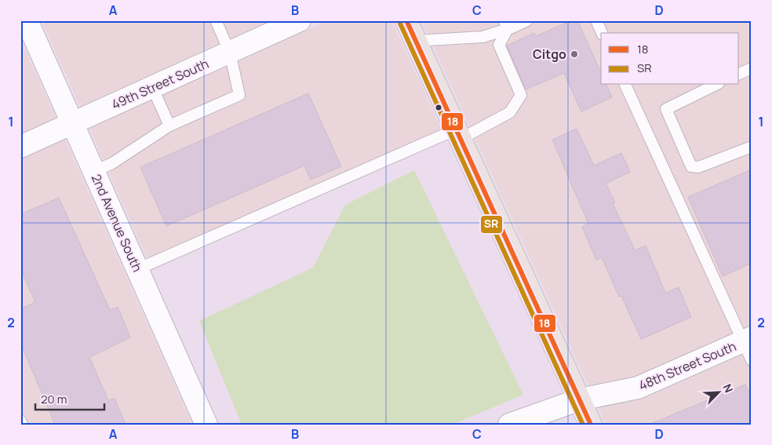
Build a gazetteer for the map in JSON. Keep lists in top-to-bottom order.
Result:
{
  "streets": {
    "street": ["49th Street South", "2nd Avenue South", "48th Street South"]
  },
  "crossings": [
    ["49th Street South", "2nd Avenue South"]
  ],
  "places": ["Citgo"],
  "lines": ["transit line 18", "transit line SR"],
  "legend": ["18", "SR"],
  "scale_bar": "20 m",
  "north": "top right",
  "grid": {
    "columns": [
      "A",
      "B",
      "C",
      "D"
    ],
    "rows": ["1", "2"]
  }
}
